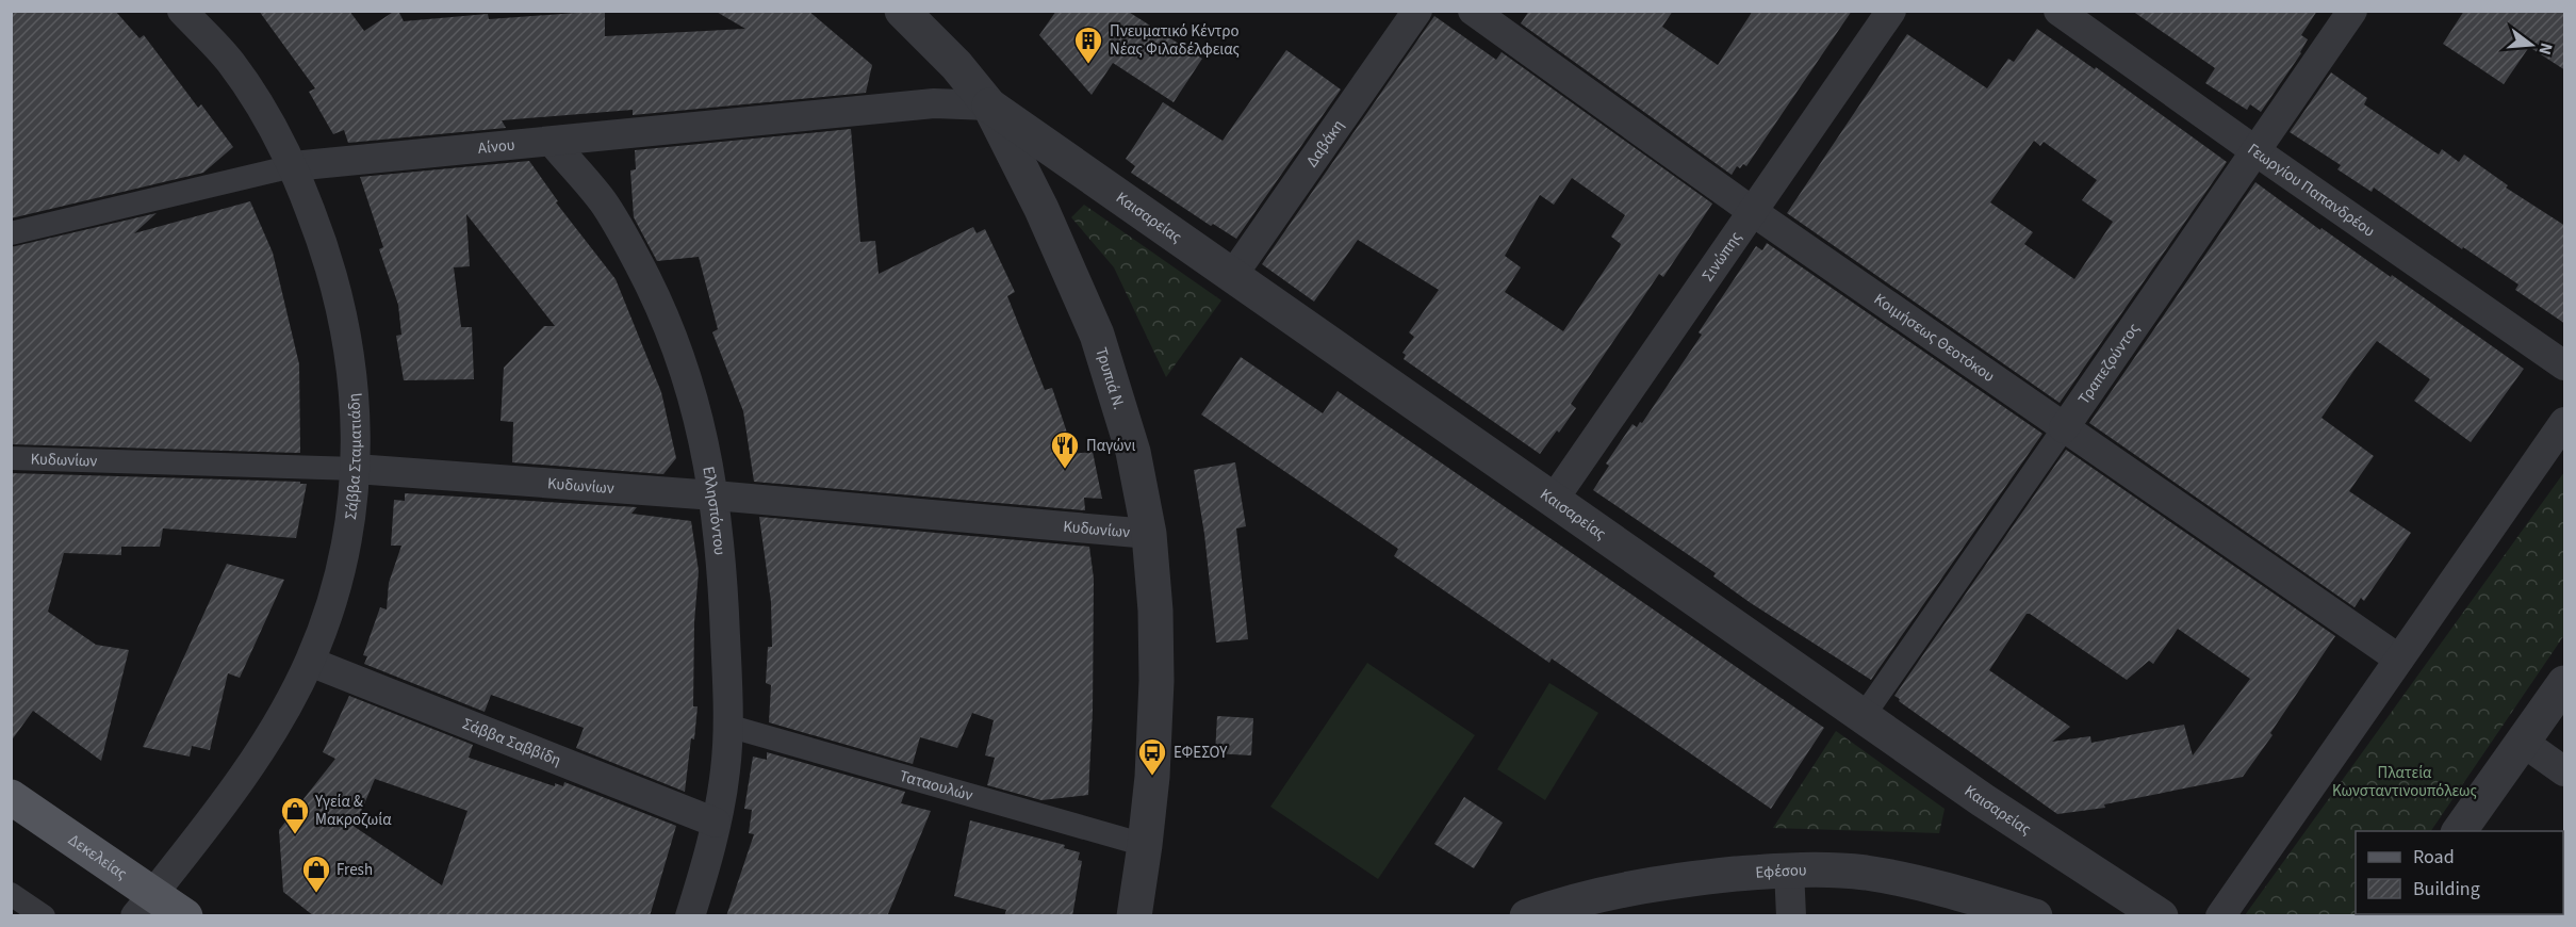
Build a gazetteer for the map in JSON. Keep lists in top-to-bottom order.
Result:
{
  "streets": {
    "main road": ["Δεκελείας"],
    "street": [
      "Δαβάκη",
      "Αίνου",
      "Γεωργίου Παπανδρέου",
      "Καισαρείας",
      "Σινώπης",
      "Κοιμήσεως Θεοτόκου",
      "Τραπεζούντος",
      "Τρυπιά Ν.",
      "Σάββα Σταματιάδη",
      "Κυδωνίων",
      "Ελλησπόντου",
      "Σάββα Σαββίδη",
      "Ταταουλών",
      "Εφέσου"
    ]
  },
  "crossings": [
    ["Δαβάκη", "Καισαρείας"],
    ["Αίνου", "Καισαρείας"],
    ["Αίνου", "Τρυπιά Ν."],
    ["Αίνου", "Σάββα Σταματιάδη"],
    ["Αίνου", "Ελλησπόντου"],
    ["Γεωργίου Παπανδρέου", "Τραπεζούντος"],
    ["Καισαρείας", "Σινώπης"],
    ["Καισαρείας", "Τραπεζούντος"],
    ["Καισαρείας", "Τρυπιά Ν."],
    ["Σινώπης", "Κοιμήσεως Θεοτόκου"],
    ["Κοιμήσεως Θεοτόκου", "Τραπεζούντος"],
    ["Τρυπιά Ν.", "Κυδωνίων"],
    ["Τρυπιά Ν.", "Ταταουλών"],
    ["Σάββα Σταματιάδη", "Κυδωνίων"],
    ["Σάββα Σταματιάδη", "Σάββα Σαββίδη"],
    ["Σάββα Σταματιάδη", "Δεκελείας"],
    ["Κυδωνίων", "Ελλησπόντου"],
    ["Ελλησπόντου", "Σάββα Σαββίδη"],
    ["Ελλησπόντου", "Ταταουλών"]
  ],
  "parks": ["Πλατεία Κωνσταντινουπόλεως"],
  "places": {
    "building": ["Πνευματικό Κέντρο Νέας Φιλαδέλφειας"],
    "restaurant": ["Παγώνι"],
    "bus stop": ["ΕΦΕΣΟΥ"],
    "shop": ["Υγεία & Μακροζωία", "Fresh"]
  },
  "legend": ["Road", "Building"],
  "north": "right"
}
